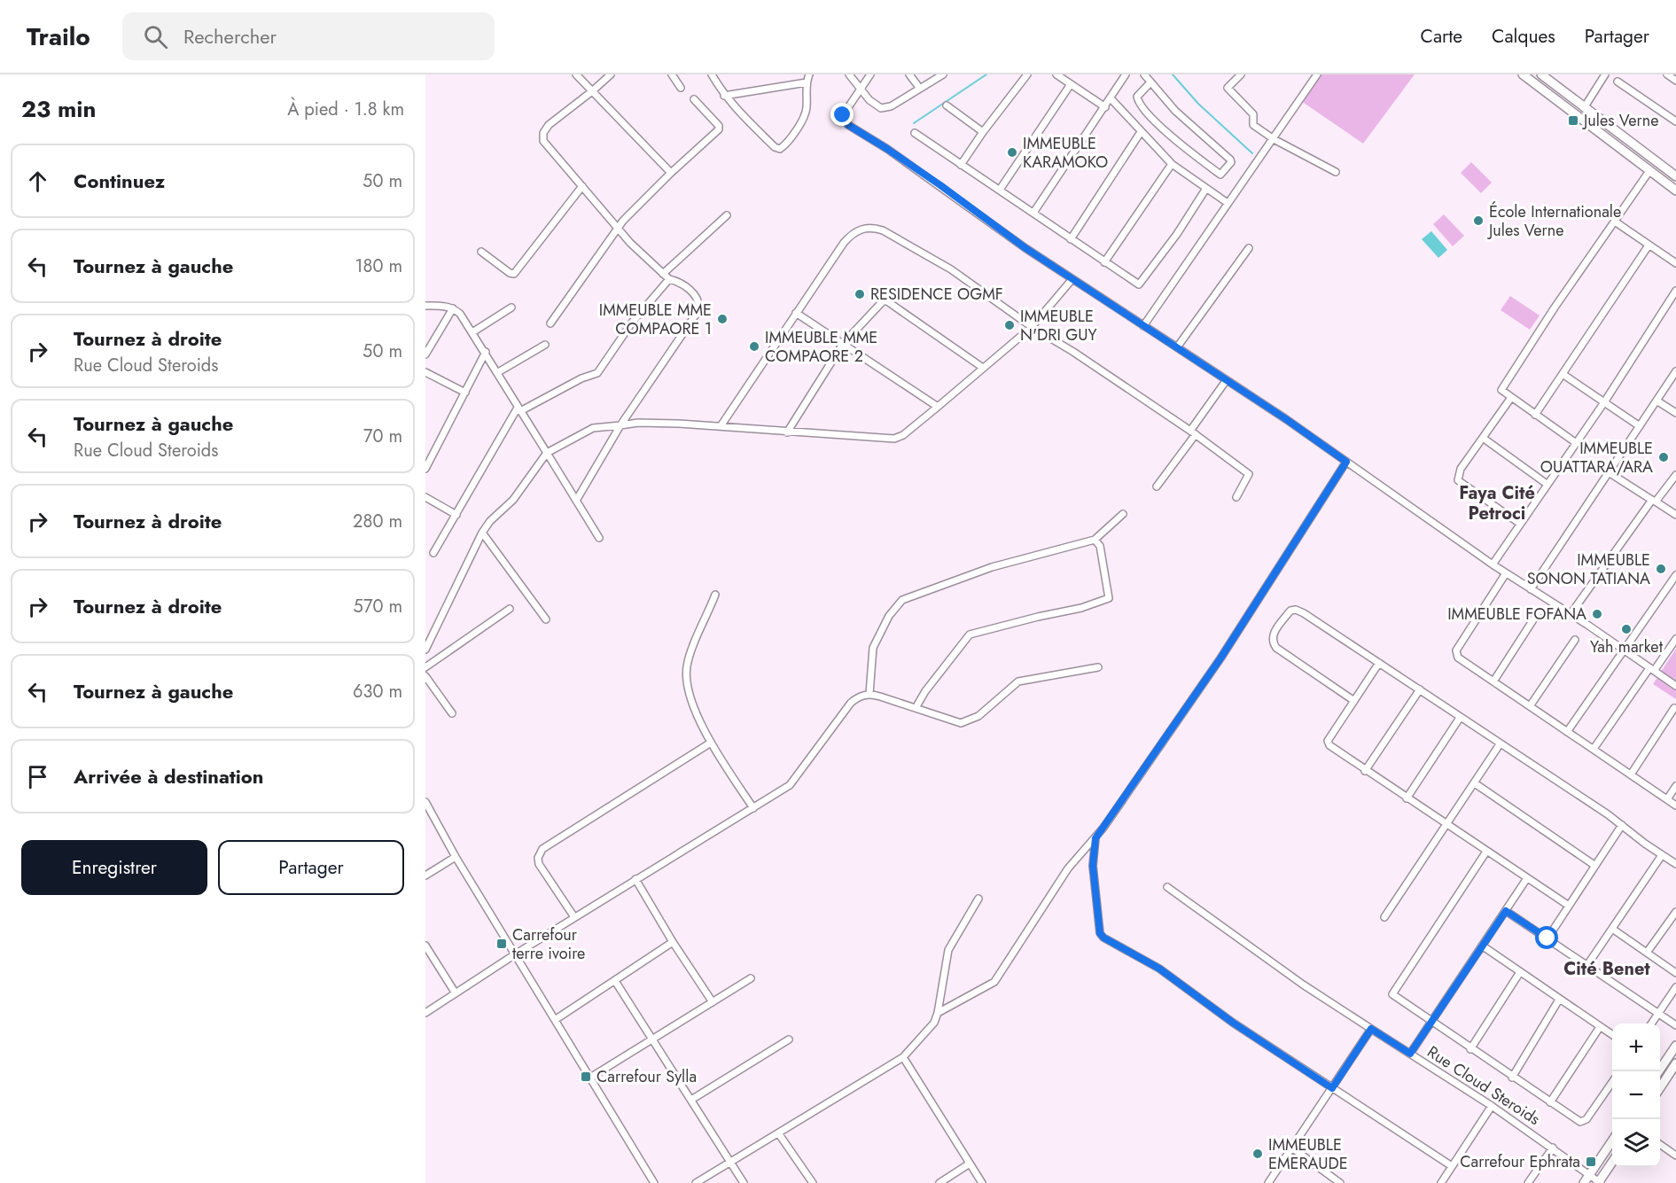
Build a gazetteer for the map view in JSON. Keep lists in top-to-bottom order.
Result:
{
  "streets": {
    "street": ["Rue Cloud Steroids"]
  },
  "districts": ["Faya Cité Petroci", "Cité Benet"],
  "places": {
    "transit": [
      "Jules Verne",
      "Carrefour terre ivoire",
      "Carrefour Sylla",
      "Carrefour Ephrata"
    ],
    "other": [
      "IMMEUBLE KARAMOKO",
      "École Internationale Jules Verne",
      "RESIDENCE OGMF",
      "IMMEUBLE MME COMPAORE 1",
      "IMMEUBLE N'DRI GUY",
      "IMMEUBLE MME COMPAORE 2",
      "IMMEUBLE OUATTARA/ARA",
      "IMMEUBLE SONON TATIANA",
      "IMMEUBLE FOFANA",
      "Yah market",
      "IMMEUBLE EMERAUDE"
    ]
  },
  "page": {
    "header": "Trailo",
    "search": "Rechercher",
    "nav": ["Carte", "Calques", "Partager"],
    "heading": ["23 min", "À pied · 1.8 km"],
    "list": [
      ["Continuez", "50 m"],
      ["Tournez à gauche", "180 m"],
      ["Tournez à droite", "Rue Cloud Steroids", "50 m"],
      ["Tournez à gauche", "Rue Cloud Steroids", "70 m"],
      ["Tournez à droite", "280 m"],
      ["Tournez à droite", "570 m"],
      ["Tournez à gauche", "630 m"],
      "Arrivée à destination"
    ],
    "buttons": ["Enregistrer", "Partager"],
    "map_buttons": ["+", "−"]
  }
}
